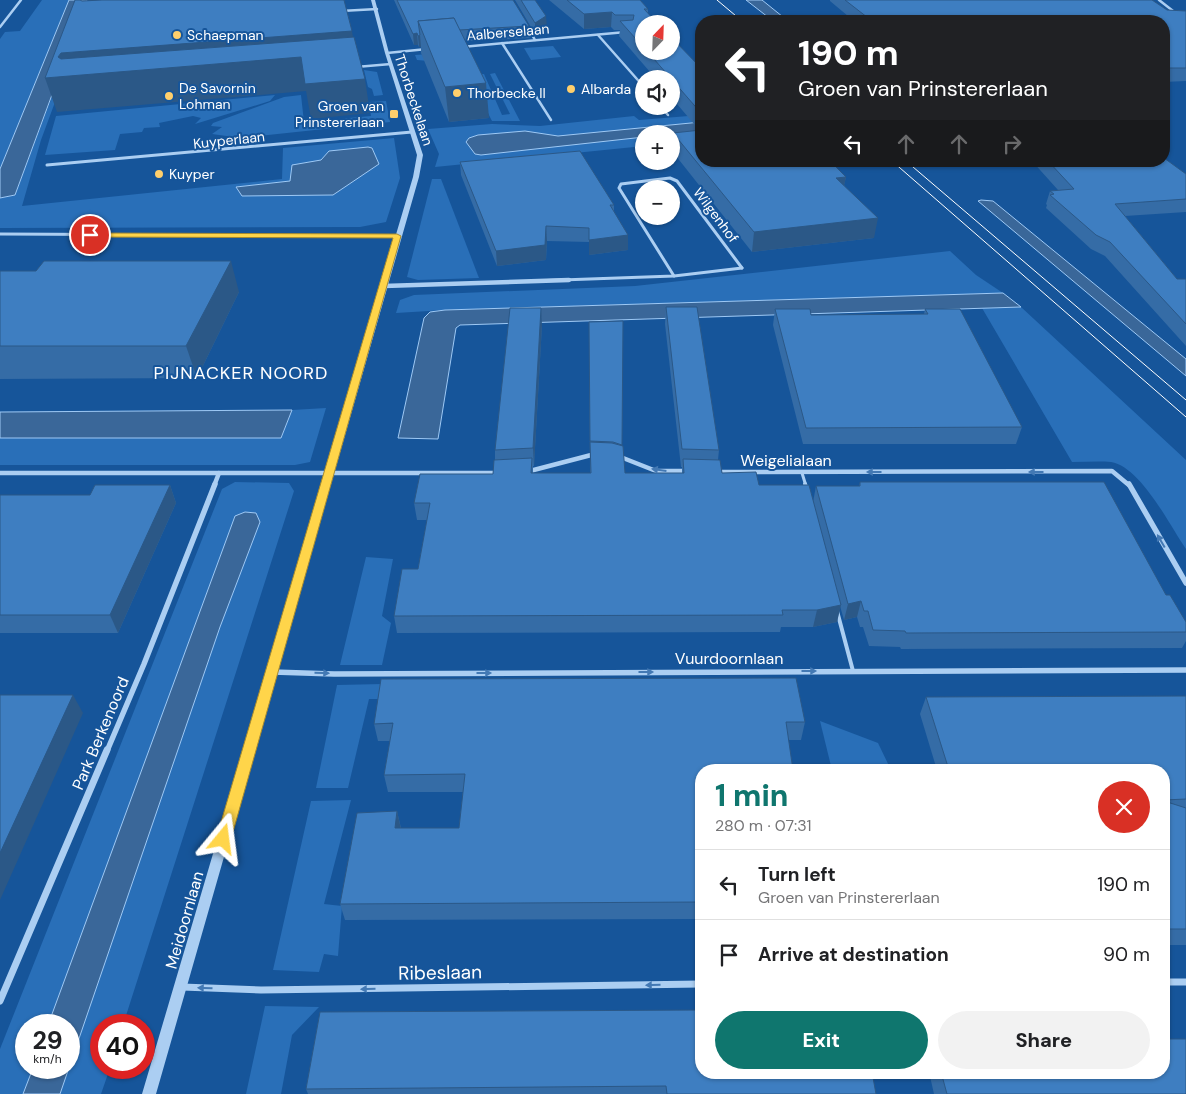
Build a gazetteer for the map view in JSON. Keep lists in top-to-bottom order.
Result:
{
  "streets": {
    "street": [
      "Aalberselaan",
      "Thorbeckelaan",
      "Kuyperlaan",
      "Wilgenhof",
      "Weigelialaan",
      "Vuurdoornlaan",
      "Park Berkenoord",
      "Meidoornlaan",
      "Ribeslaan"
    ]
  },
  "crossings": [
    ["Thorbeckelaan", "Kuyperlaan"],
    ["Thorbeckelaan", "Meidoornlaan"],
    ["Wilgenhof", "Meidoornlaan"],
    ["Vuurdoornlaan", "Meidoornlaan"],
    ["Meidoornlaan", "Ribeslaan"]
  ],
  "one_way": ["Weigelialaan", "Vuurdoornlaan", "Ribeslaan"],
  "districts": ["PIJNACKER NOORD"],
  "places": {
    "other": [
      "Schaepman",
      "Albarda",
      "Thorbecke II",
      "De Savornin Lohman",
      "Kuyper"
    ],
    "transit": ["Groen van Prinstererlaan"]
  },
  "north": "top right",
  "page": {
    "map_buttons": ["+", "−"],
    "turn": ["190 m", "Groen van Prinstererlaan"],
    "heading": ["1 min", "280 m · 07:31"],
    "list": [
      {
        "name": "Turn left",
        "note": "Groen van Prinstererlaan",
        "value": "190 m"
      },
      {
        "name": "Arrive at destination",
        "value": "90 m"
      }
    ],
    "buttons": ["Exit", "Share"],
    "speed": "29 km/h",
    "limit": "40"
  }
}
